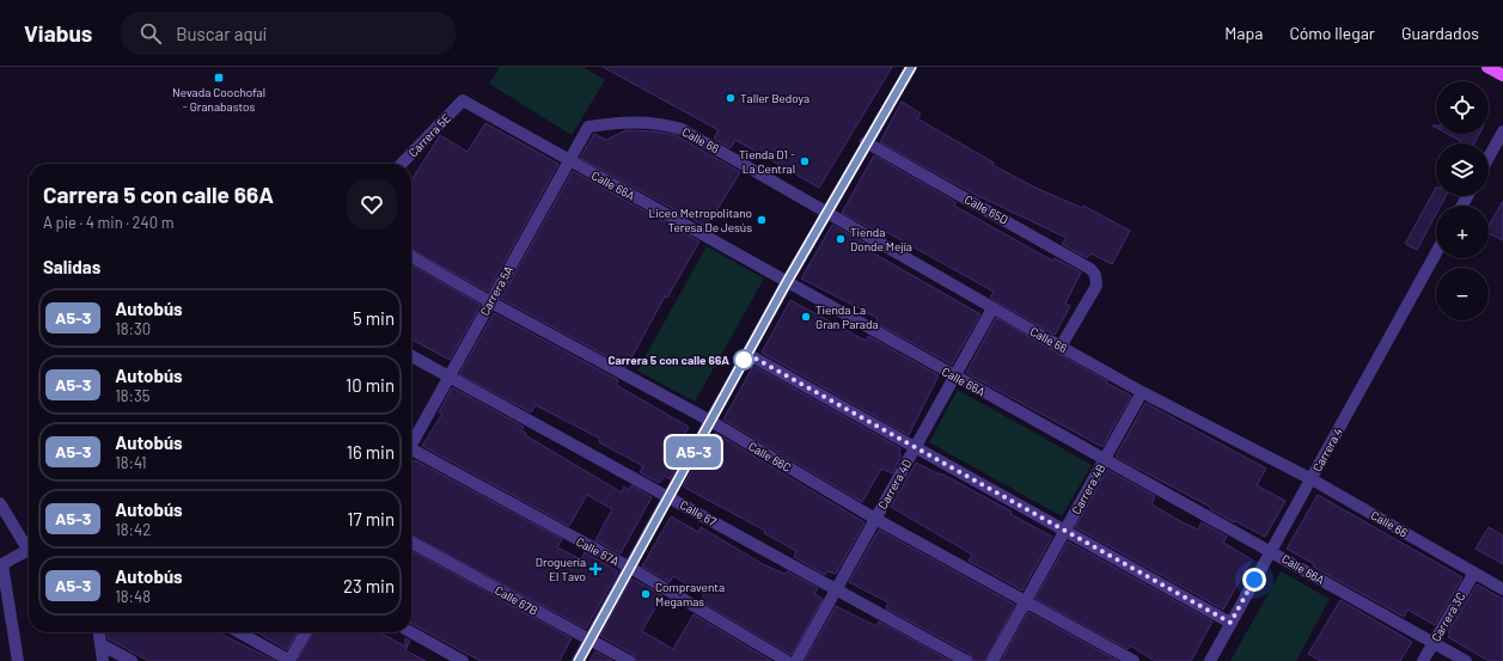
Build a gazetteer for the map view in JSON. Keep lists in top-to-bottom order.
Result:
{
  "streets": {
    "street": [
      "Carrera 5E",
      "Calle 66",
      "Calle 66A",
      "Calle 65D",
      "Carrera 5A",
      "Carrera 4",
      "Calle 66C",
      "Carrera 4D",
      "Carrera 4B",
      "Calle 67",
      "Calle 67A",
      "Calle 67B",
      "Carrera 3C"
    ]
  },
  "crossings": [
    ["Carrera 5E", "Calle 66A"],
    ["Calle 66", "Calle 65D"],
    ["Calle 66", "Carrera 5A"],
    ["Calle 66", "Carrera 4"],
    ["Calle 66", "Carrera 4D"],
    ["Calle 66", "Carrera 4B"],
    ["Calle 66", "Carrera 3C"],
    ["Calle 66A", "Carrera 5A"],
    ["Calle 66A", "Carrera 4"],
    ["Calle 66A", "Carrera 4D"],
    ["Calle 66A", "Carrera 4B"],
    ["Calle 66A", "Carrera 3C"],
    ["Carrera 5A", "Calle 66C"],
    ["Carrera 5A", "Calle 67"],
    ["Calle 66C", "Carrera 4D"],
    ["Calle 66C", "Carrera 4B"],
    ["Carrera 4D", "Calle 67"]
  ],
  "places": {
    "transit": ["Nevada Coochofal - Granabastos"],
    "other": [
      "Taller Bedoya",
      "Tienda D1 - La Central",
      "Liceo Metropolitano Teresa De Jesús",
      "Tienda Donde Mejía",
      "Tienda La Gran Parada",
      "Carrera 5 con calle 66A",
      "Compraventa Megamas"
    ],
    "health": ["Droguería El Tavo"]
  },
  "lines": ["bus line A5-3"],
  "page": {
    "header": "Viabus",
    "search": "Buscar aquí",
    "nav": ["Mapa", "Cómo llegar", "Guardados"],
    "on_map": "A5-3",
    "map_buttons": ["+", "−"],
    "heading": [
      ["Carrera 5 con calle 66A", "A pie · 4 min · 240 m"],
      "Salidas"
    ],
    "list": [
      {
        "mark": "A5-3",
        "name": "Autobús",
        "note": "18:30",
        "value": "5 min"
      },
      {
        "mark": "A5-3",
        "name": "Autobús",
        "note": "18:35",
        "value": "10 min"
      },
      {
        "mark": "A5-3",
        "name": "Autobús",
        "note": "18:41",
        "value": "16 min"
      },
      {
        "mark": "A5-3",
        "name": "Autobús",
        "note": "18:42",
        "value": "17 min"
      },
      {
        "mark": "A5-3",
        "name": "Autobús",
        "note": "18:48",
        "value": "23 min"
      }
    ]
  }
}
